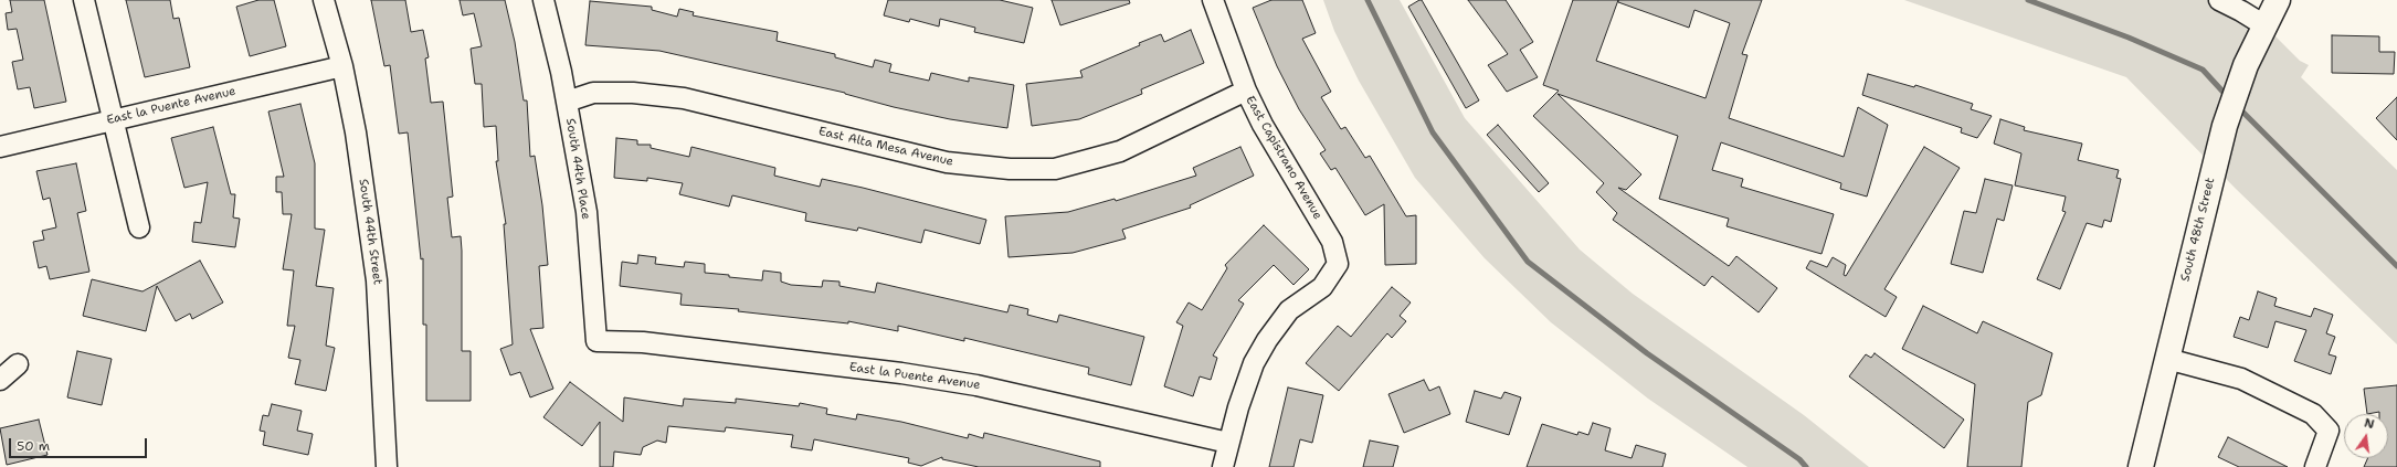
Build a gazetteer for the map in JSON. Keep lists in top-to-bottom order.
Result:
{
  "streets": {
    "main road": ["South 48th Street"],
    "street": [
      "East la Puente Avenue",
      "East Alta Mesa Avenue",
      "East Capistrano Avenue",
      "South 44th Place",
      "South 44th Street"
    ]
  },
  "crossings": [
    ["East la Puente Avenue", "East Capistrano Avenue"],
    ["East la Puente Avenue", "South 44th Place"],
    ["East la Puente Avenue", "South 44th Street"],
    ["East Alta Mesa Avenue", "East Capistrano Avenue"],
    ["East Alta Mesa Avenue", "South 44th Place"]
  ],
  "scale_bar": "50 m",
  "north": "top"
}
